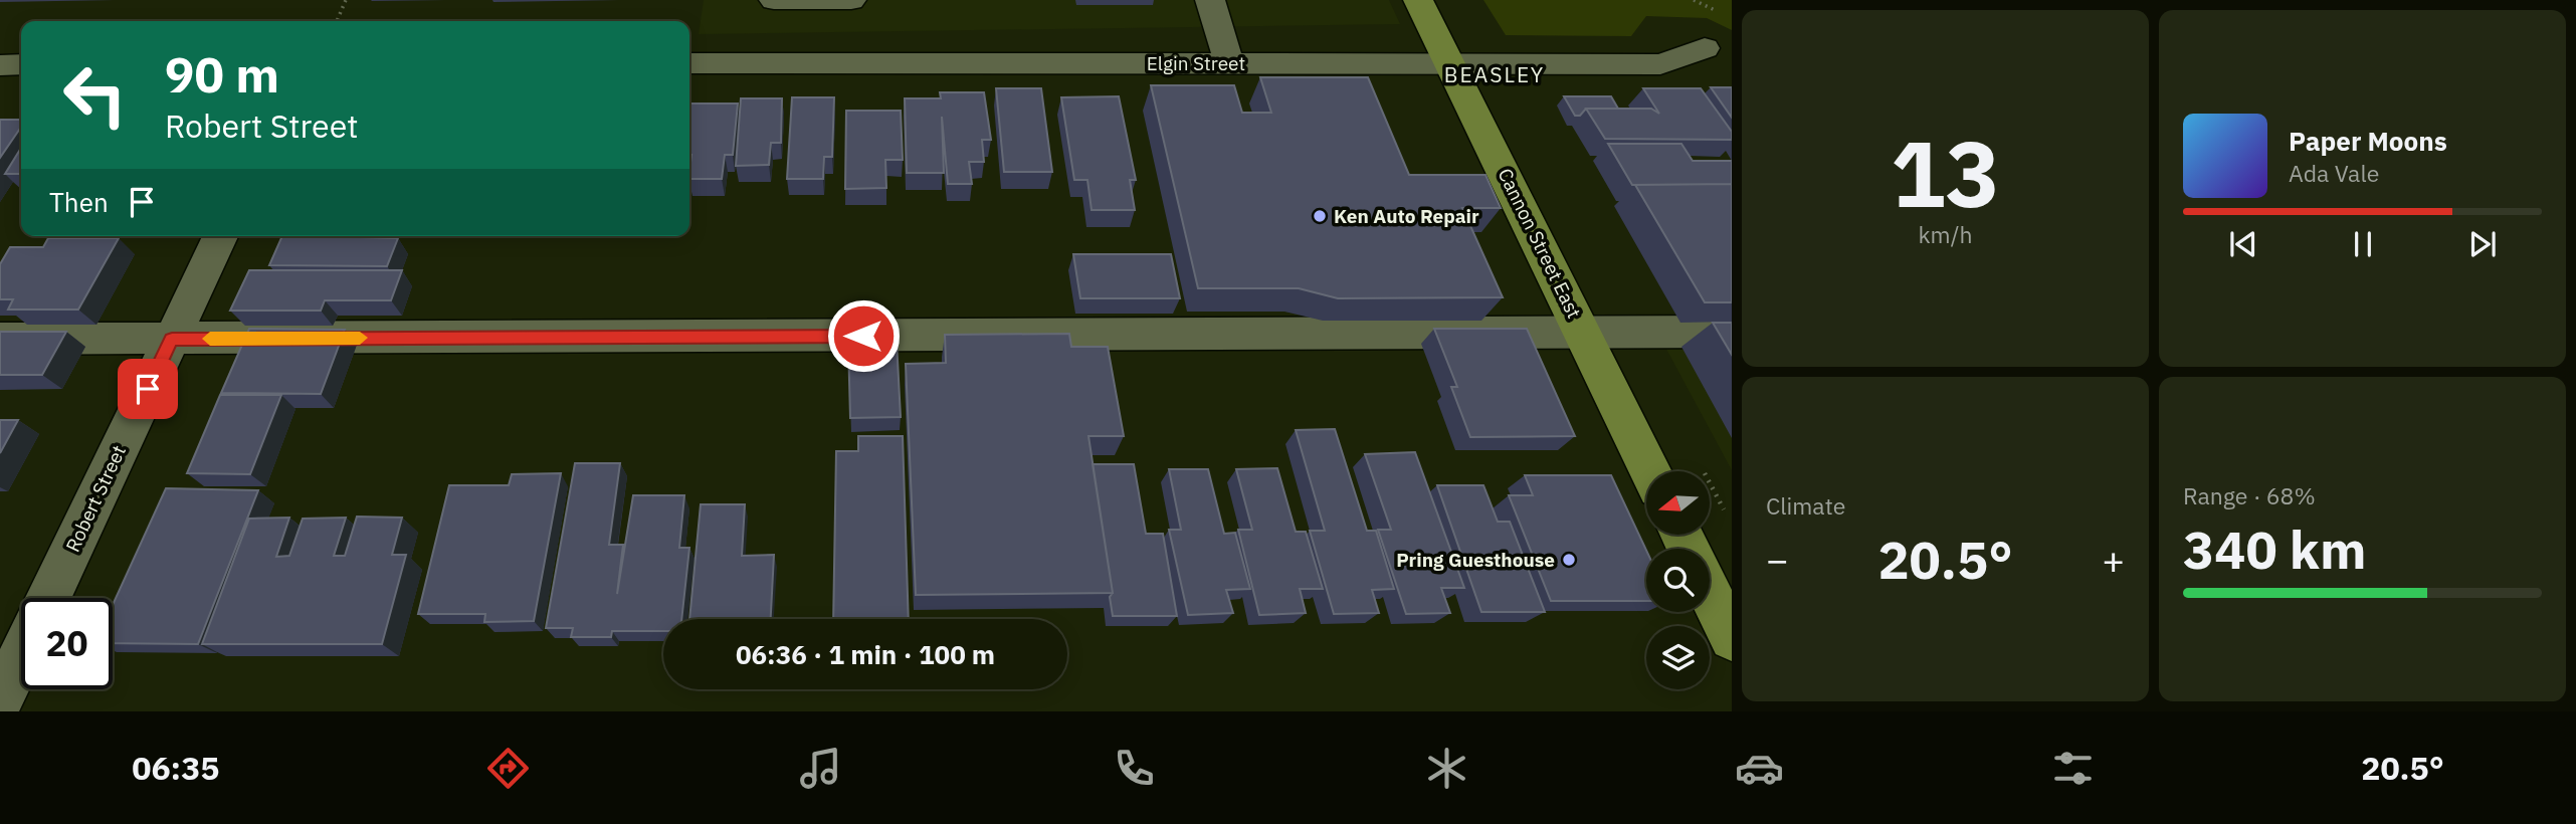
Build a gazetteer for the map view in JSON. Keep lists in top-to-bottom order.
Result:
{
  "streets": {
    "main road": ["Cannon Street East"],
    "street": ["Elgin Street", "Robert Street"]
  },
  "crossings": [
    ["Elgin Street", "Cannon Street East"]
  ],
  "districts": ["BEASLEY"],
  "places": ["Ken Auto Repair", "Pring Guesthouse"],
  "north": "left",
  "page": {
    "tile": [
      ["13", "km/h"],
      "Climate",
      ["Range · 68%", "340 km"]
    ],
    "turn": ["90 m", "Robert Street"],
    "song": ["Paper Moons", "Ada Vale"],
    "then": "Then",
    "heat": ["−", "20.5°", "+"],
    "limit": "20",
    "trip": "06:36 · 1 min · 100 m",
    "tabs": ["06:35", "20.5°"]
  }
}
